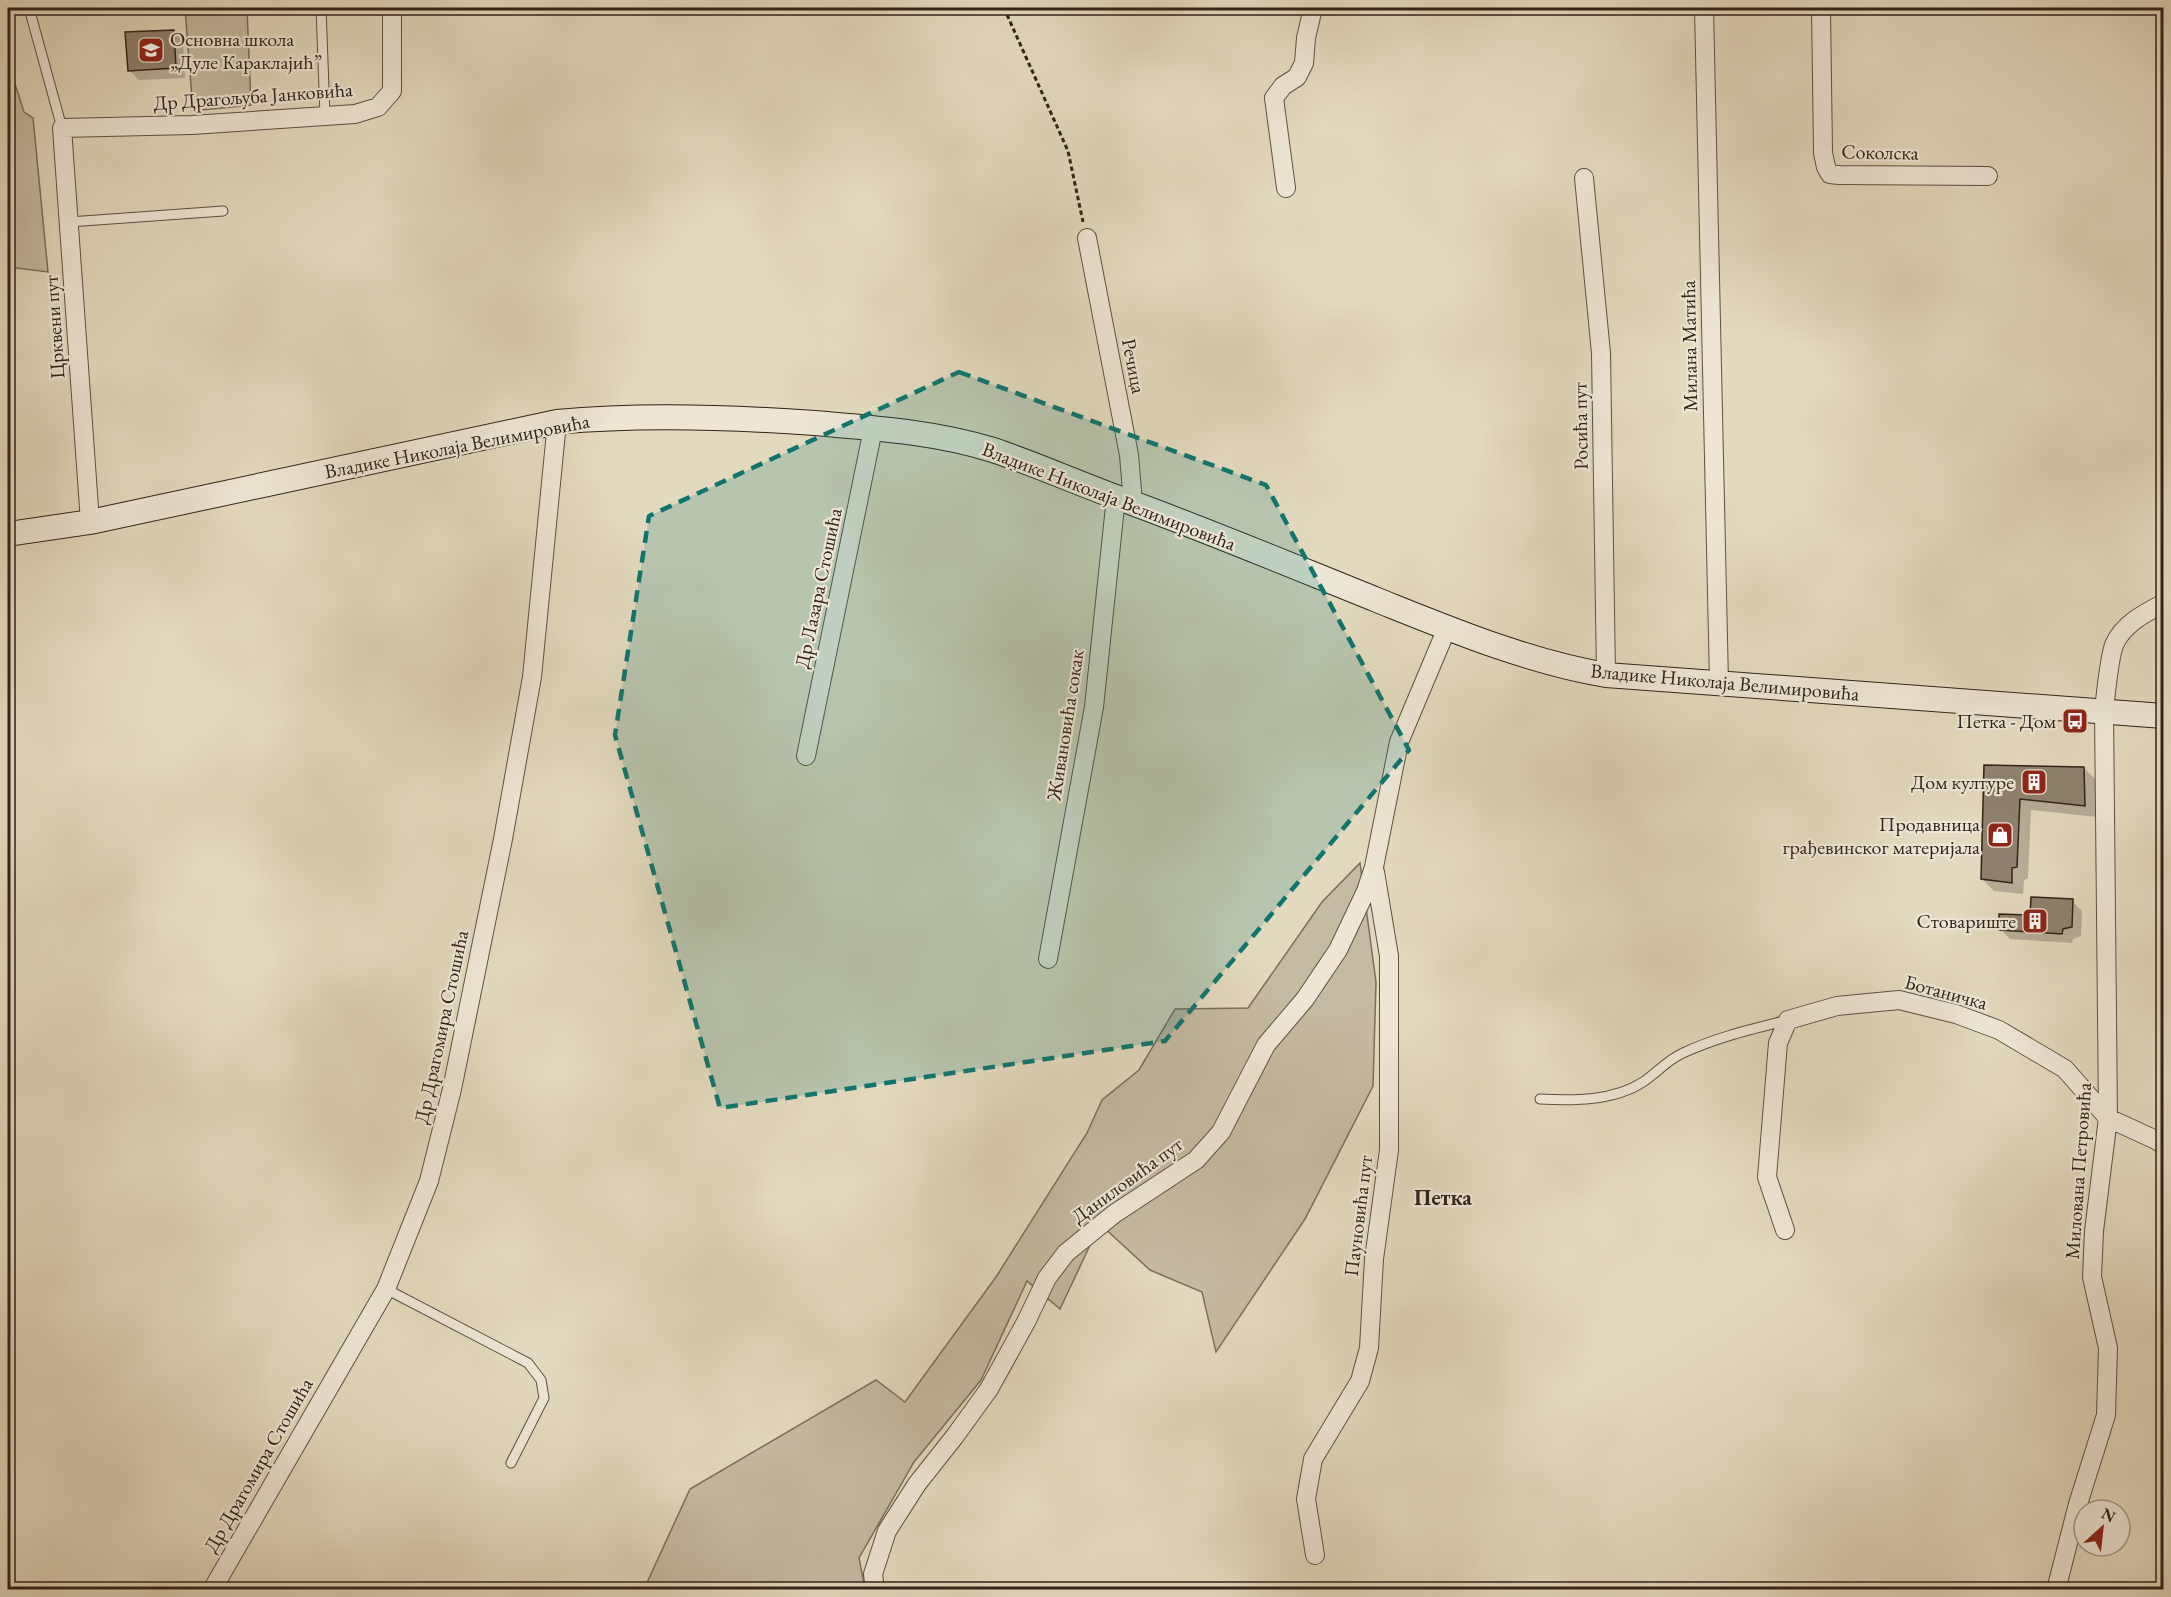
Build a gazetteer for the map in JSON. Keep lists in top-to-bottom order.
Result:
{
  "streets": {
    "street": [
      "Др Драгољуба Јанковића",
      "Соколска",
      "Црквени пут",
      "Милана Матића",
      "Речица",
      "Росића пут",
      "Владике Николаја Велимировића",
      "Др Лазара Стошића",
      "Живановића сокак",
      "Ботаничка",
      "Др Драгомира Стошића",
      "Милована Петровића",
      "Даниловића пут",
      "Пауновића пут"
    ]
  },
  "crossings": [
    ["Др Драгољуба Јанковића", "Црквени пут"],
    ["Црквени пут", "Владике Николаја Велимировића"],
    ["Милана Матића", "Владике Николаја Велимировића"],
    ["Речица", "Владике Николаја Велимировића"],
    ["Речица", "Живановића сокак"],
    ["Росића пут", "Владике Николаја Велимировића"],
    ["Владике Николаја Велимировића", "Др Лазара Стошића"],
    ["Владике Николаја Велимировића", "Живановића сокак"],
    ["Владике Николаја Велимировића", "Др Драгомира Стошића"],
    ["Владике Николаја Велимировића", "Милована Петровића"],
    ["Владике Николаја Велимировића", "Даниловића пут"],
    ["Ботаничка", "Милована Петровића"],
    ["Даниловића пут", "Пауновића пут"]
  ],
  "districts": ["Петка"],
  "places": {
    "school or university": ["Основна школа „Дуле Караклајић”"],
    "bus stop": ["Петка - Дом"],
    "building": ["Дом културе", "Стовариште"],
    "shop": ["Продавница грађевинског материјала"]
  },
  "north": "top right"
}
